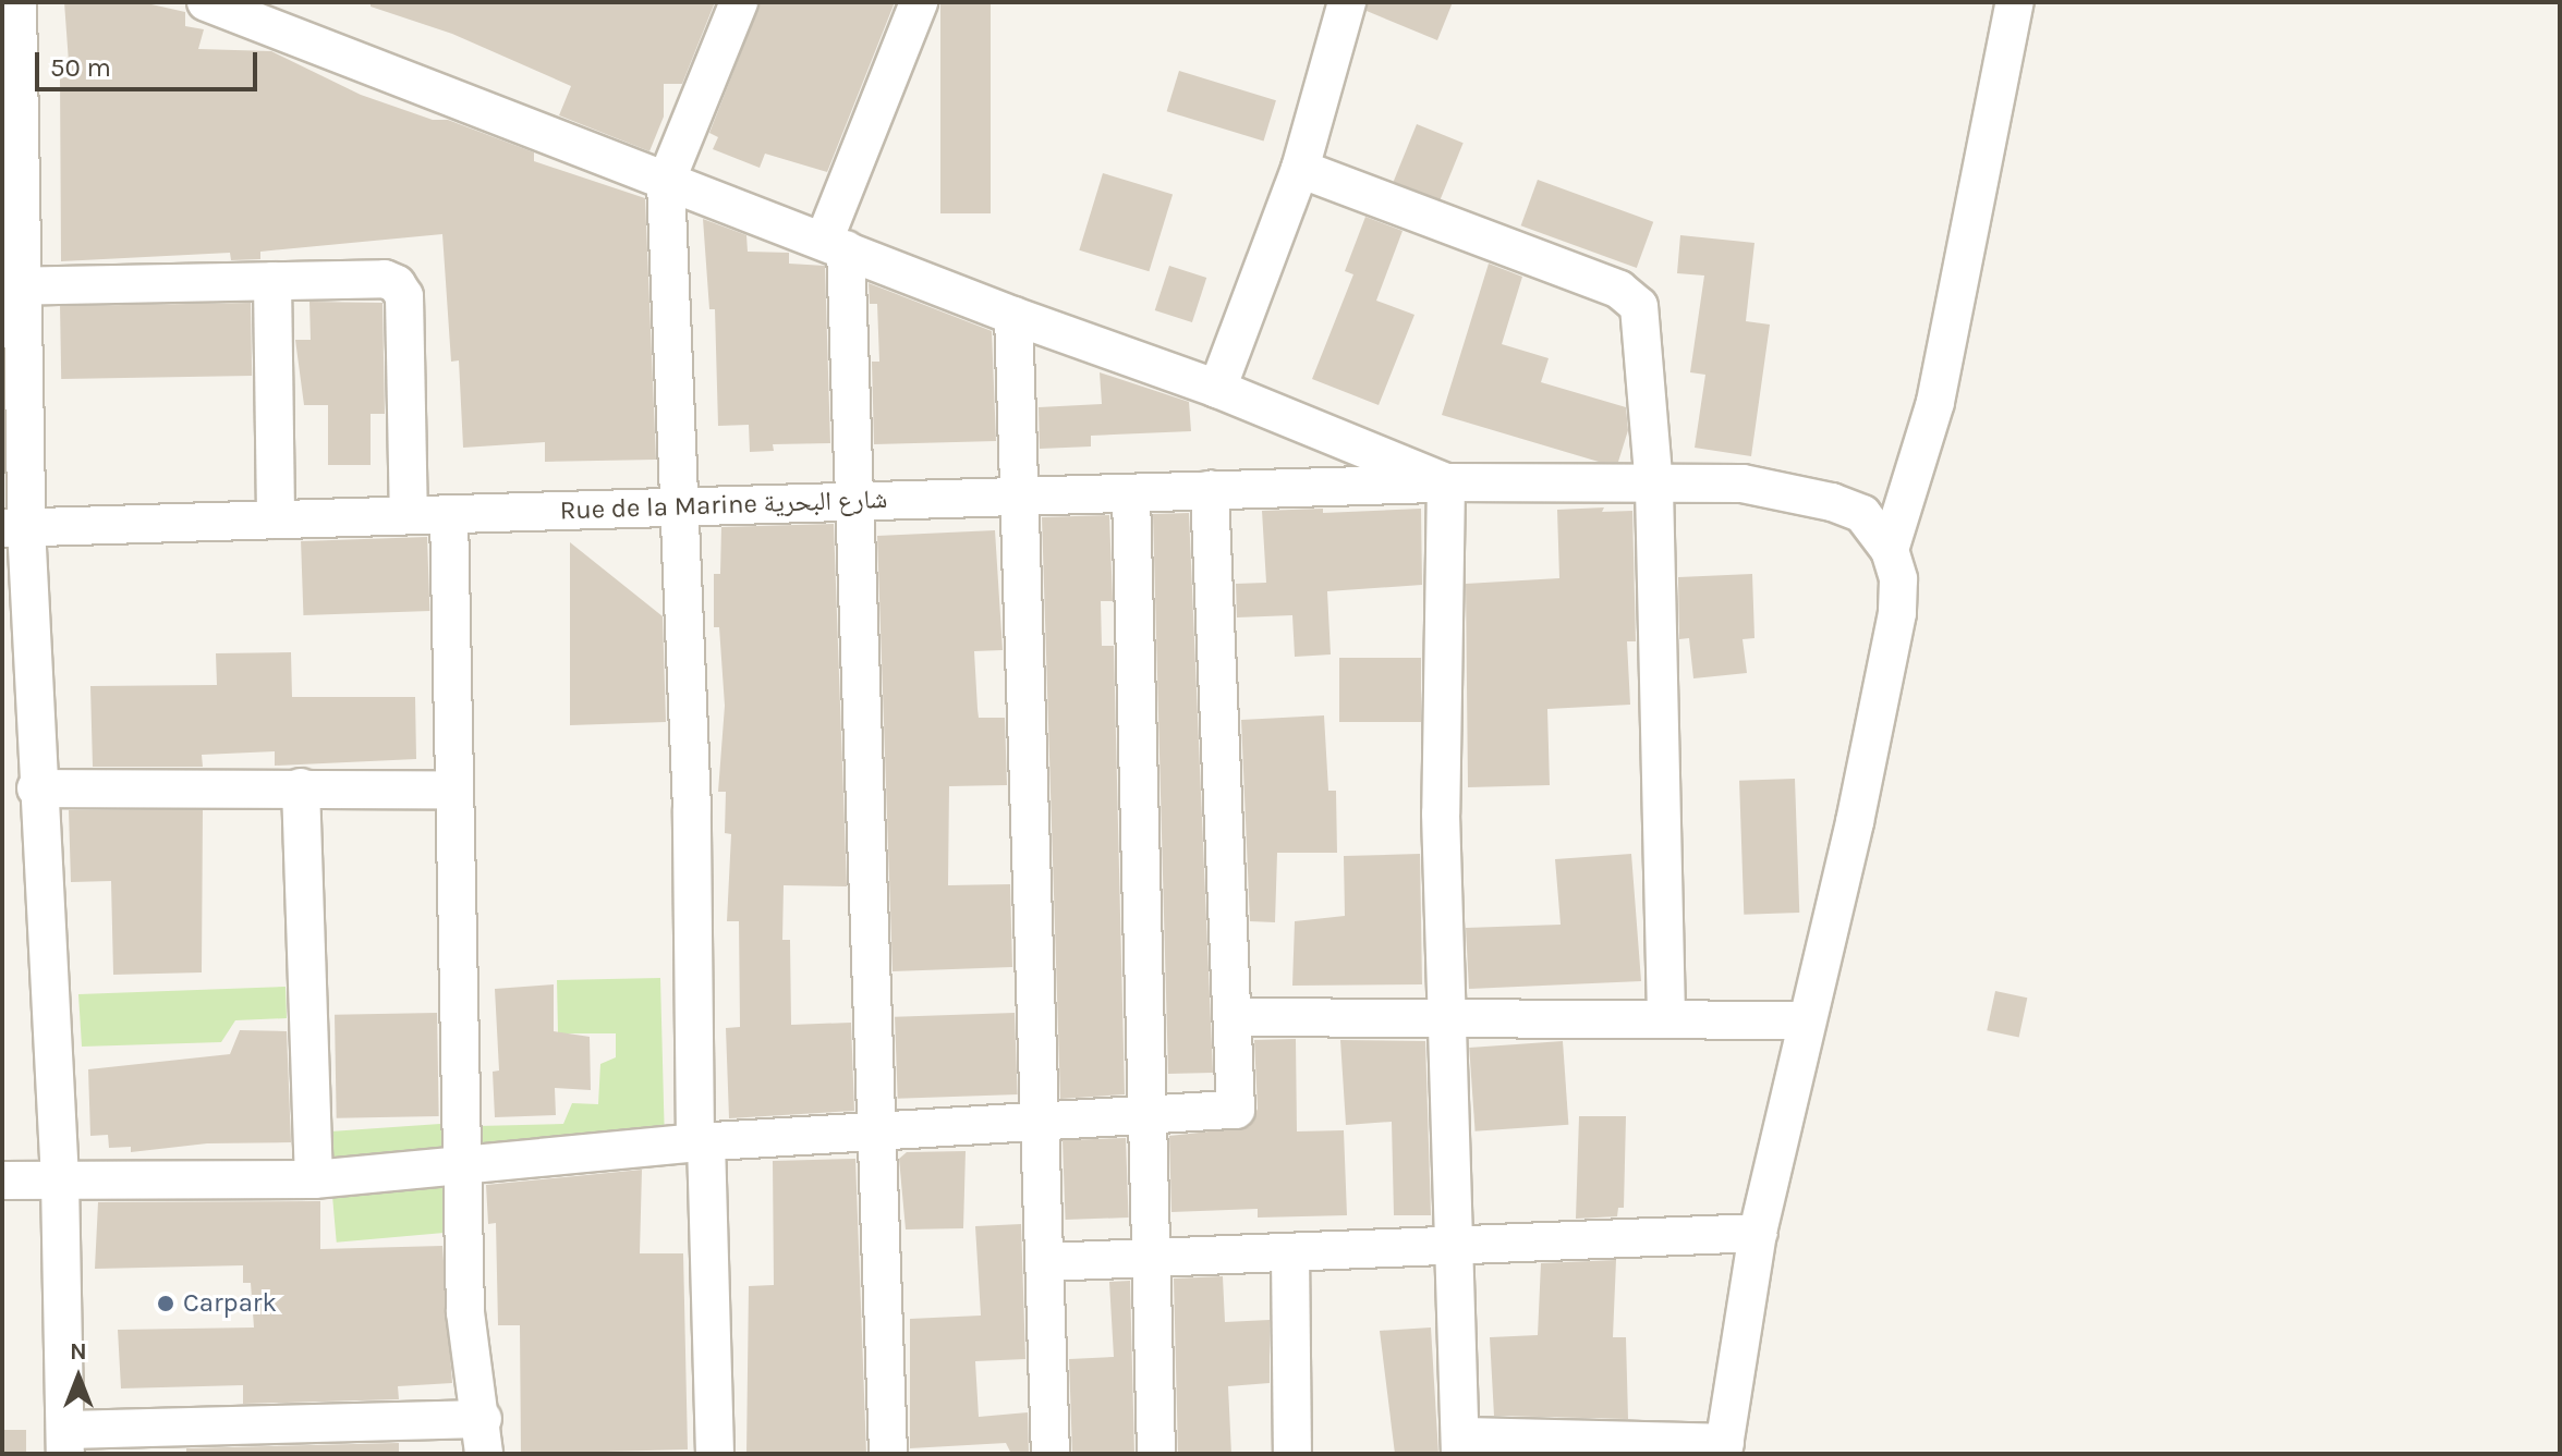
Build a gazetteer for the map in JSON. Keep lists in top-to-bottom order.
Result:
{
  "streets": {
    "street": ["Rue de la Marine شارع البحرية"]
  },
  "places": ["Carpark"],
  "scale_bar": "50 m",
  "north": "top"
}
